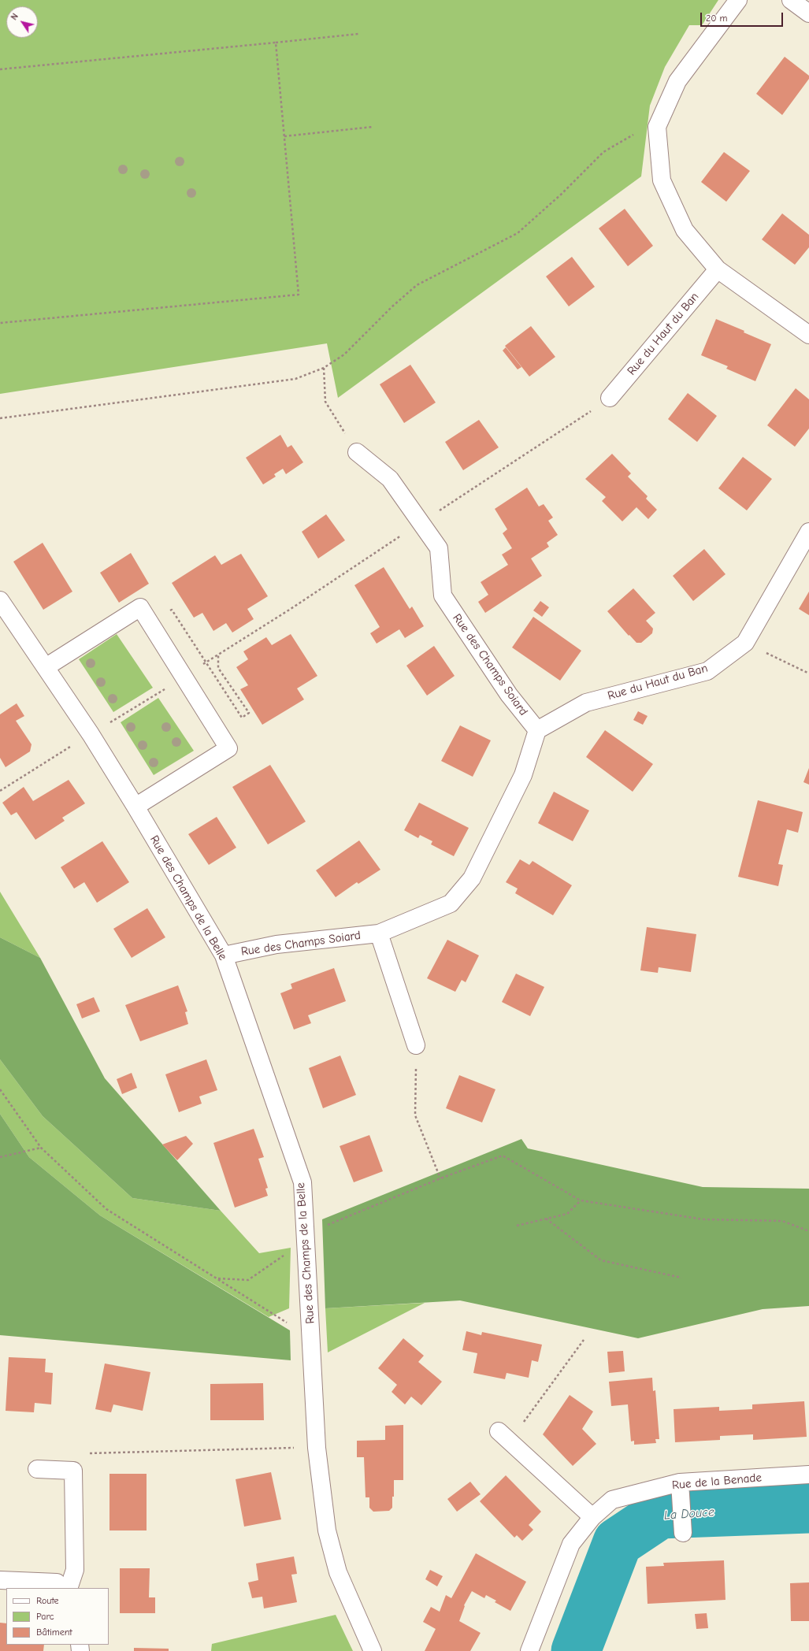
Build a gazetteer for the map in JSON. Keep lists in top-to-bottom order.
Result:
{
  "streets": {
    "street": [
      "Rue du Haut du Ban",
      "Rue des Champs Soiard",
      "Rue des Champs de la Belle",
      "Rue de la Benade"
    ]
  },
  "crossings": [
    ["Rue du Haut du Ban", "Rue des Champs Soiard"],
    ["Rue des Champs Soiard", "Rue des Champs de la Belle"]
  ],
  "water": ["La Douce"],
  "legend": ["Route", "Parc", "Bâtiment"],
  "scale_bar": "20 m",
  "north": "top left"
}
